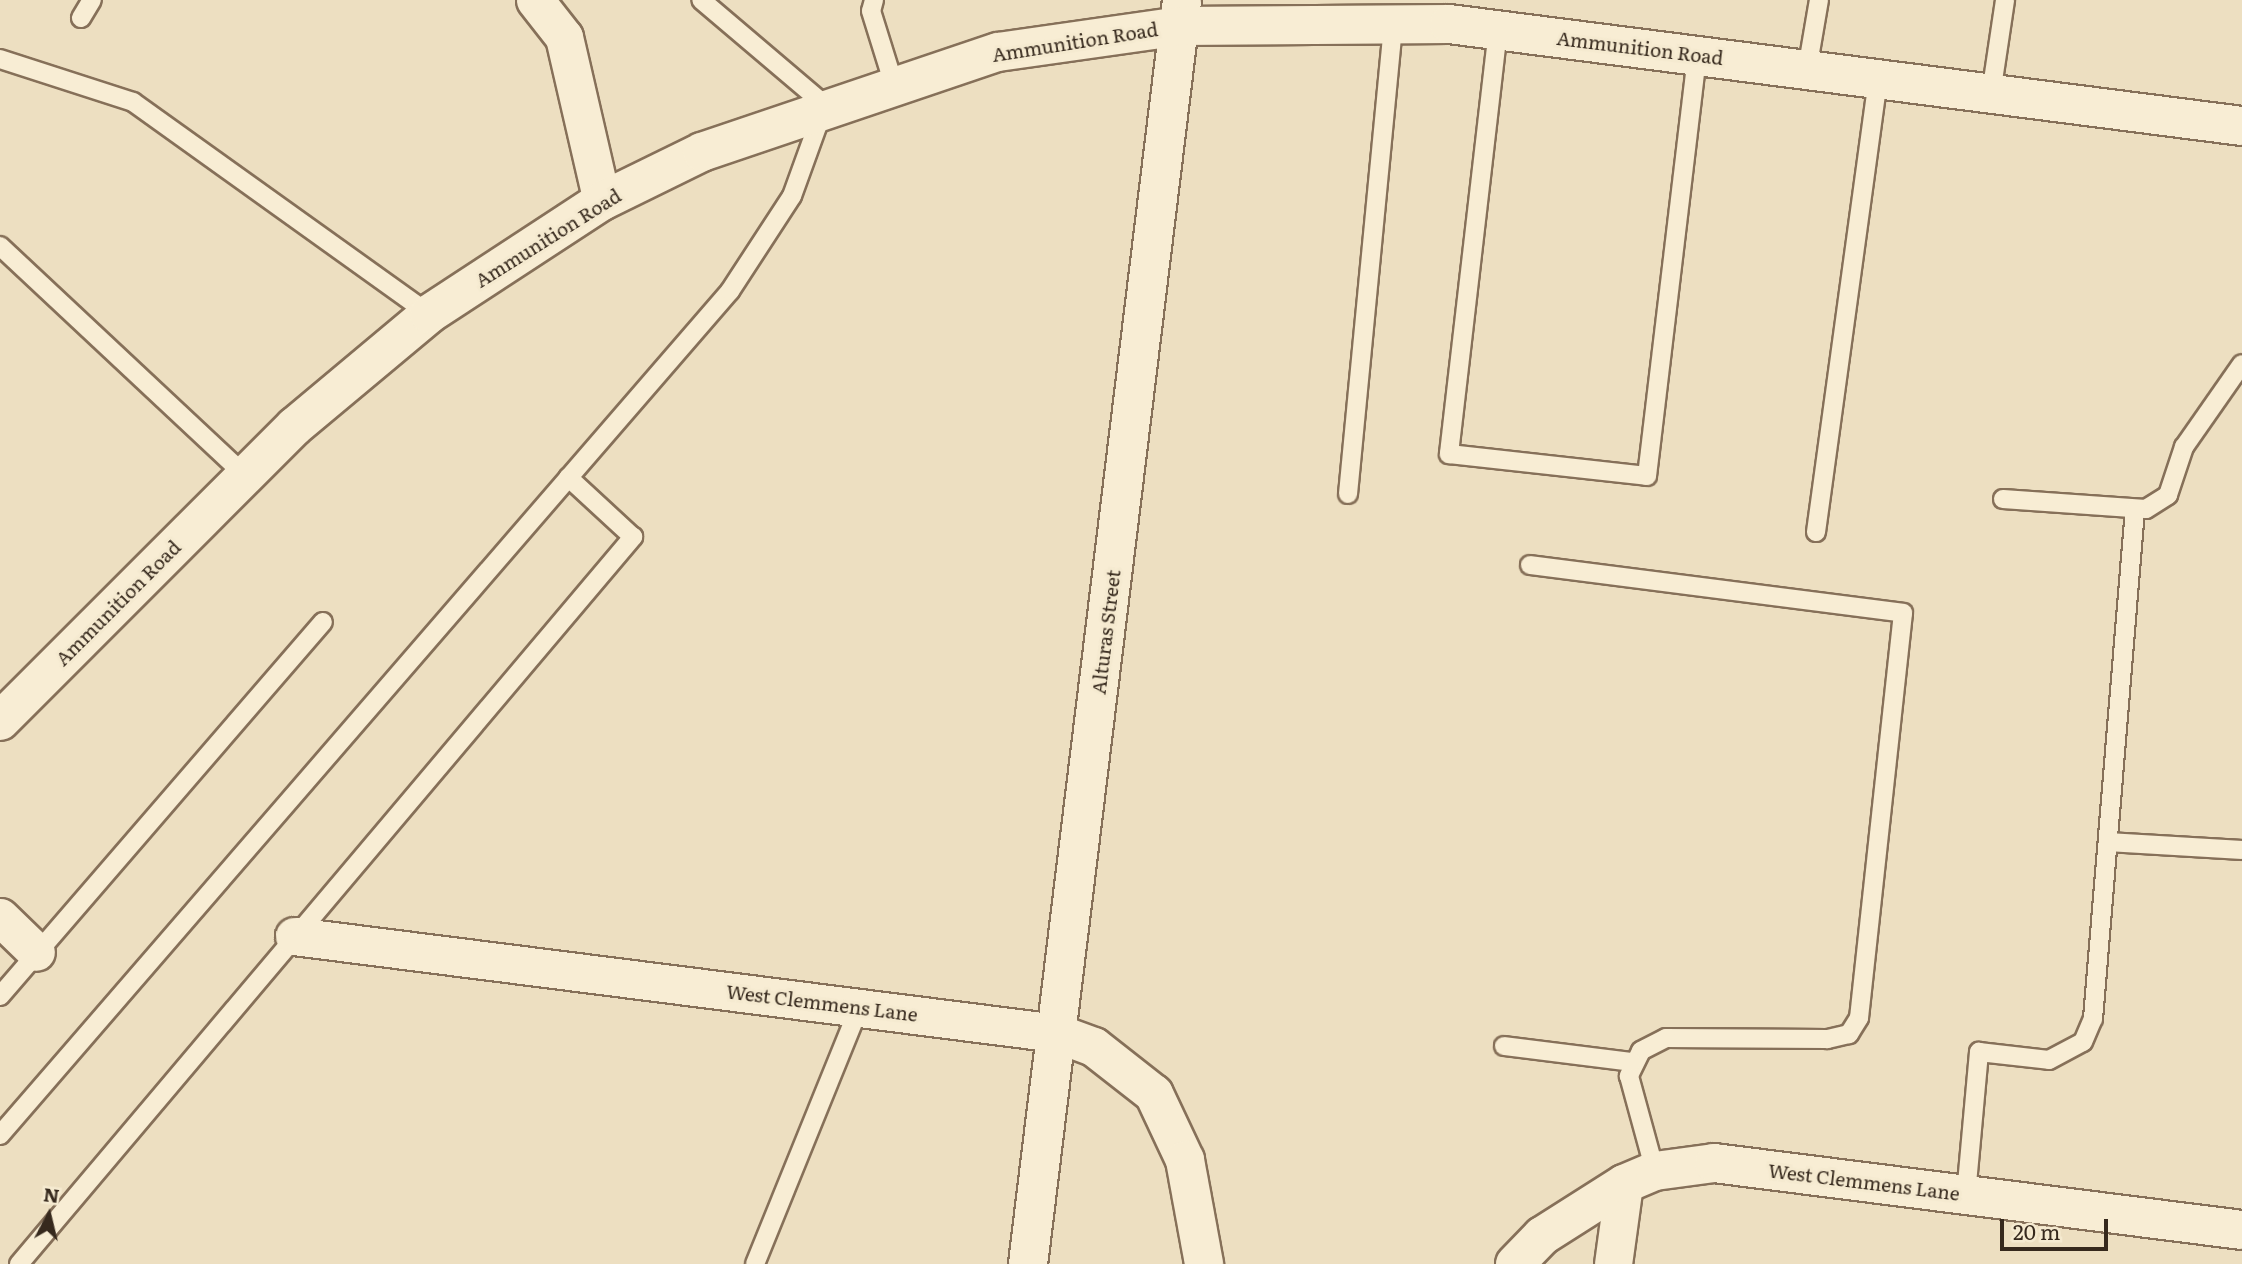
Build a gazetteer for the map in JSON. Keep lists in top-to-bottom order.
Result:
{
  "streets": {
    "main road": ["Ammunition Road", "Alturas Street", "West Clemmens Lane"]
  },
  "crossings": [
    ["Ammunition Road", "Alturas Street"],
    ["Alturas Street", "West Clemmens Lane"]
  ],
  "scale_bar": "20 m",
  "north": "top"
}
